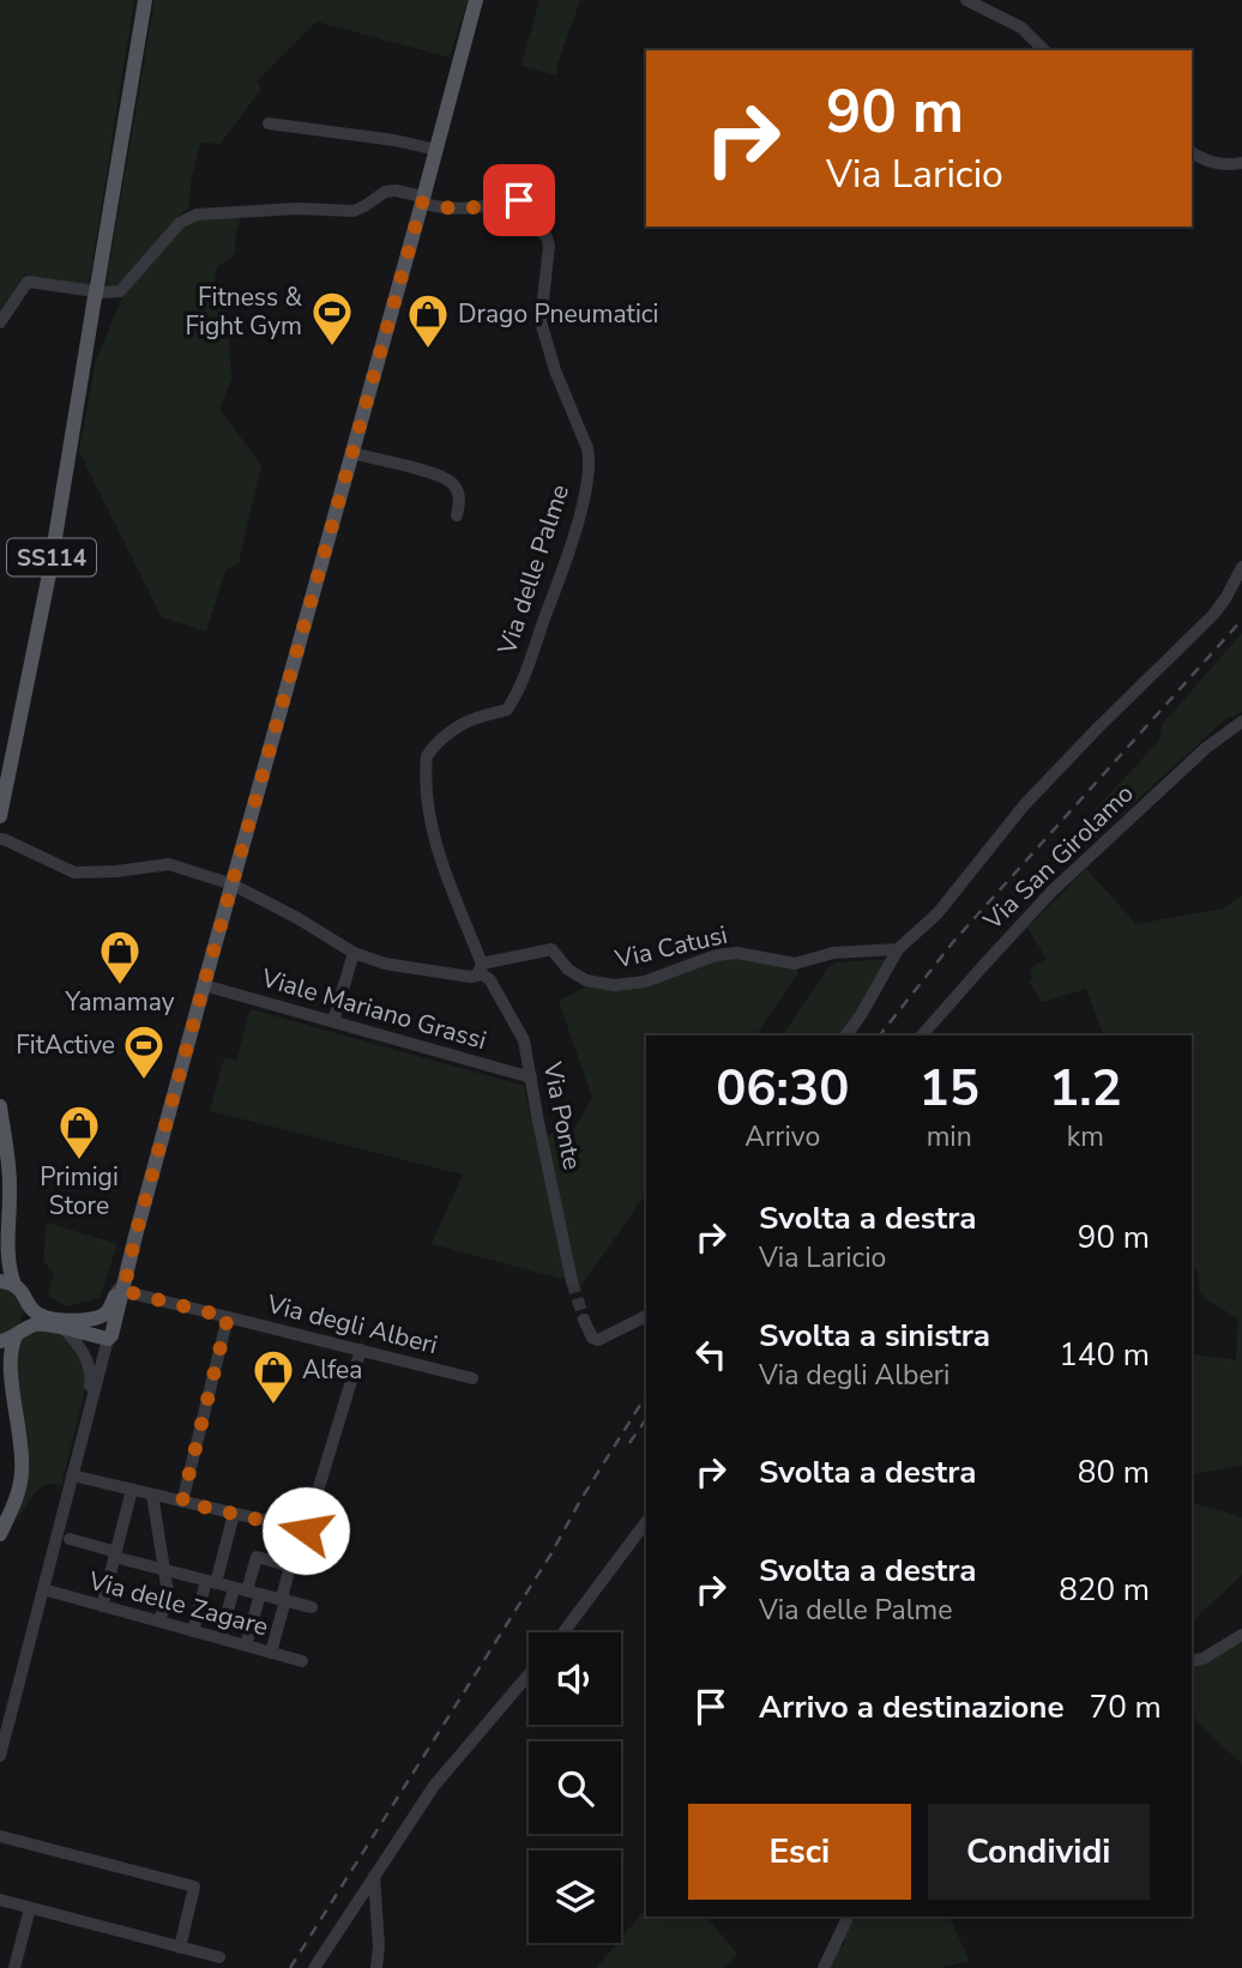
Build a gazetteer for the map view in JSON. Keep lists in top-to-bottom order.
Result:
{
  "streets": {
    "main road": ["SS114"],
    "street": [
      "Via delle Palme",
      "Via San Girolamo",
      "Via Catusi",
      "Viale Mariano Grassi",
      "Via Ponte",
      "Via degli Alberi",
      "Via delle Zagare"
    ]
  },
  "crossings": [
    ["Via delle Palme", "Via Catusi"],
    ["Via delle Palme", "Via Ponte"],
    ["Via Catusi", "Via Ponte"],
    ["Viale Mariano Grassi", "Via Ponte"]
  ],
  "places": {
    "sports": ["Fitness & Fight Gym", "FitActive"],
    "shop": [
      "Drago Pneumatici",
      "Yamamay",
      "Primigi Store",
      "Alfea"
    ]
  },
  "page": {
    "turn": ["90 m", "Via Laricio"],
    "eta": [
      "06:30",
      "Arrivo",
      "15",
      "min",
      "1.2",
      "km"
    ],
    "list": [
      {
        "name": "Svolta a destra",
        "note": "Via Laricio",
        "value": "90 m"
      },
      {
        "name": "Svolta a sinistra",
        "note": "Via degli Alberi",
        "value": "140 m"
      },
      {
        "name": "Svolta a destra",
        "value": "80 m"
      },
      {
        "name": "Svolta a destra",
        "note": "Via delle Palme",
        "value": "820 m"
      },
      {
        "name": "Arrivo a destinazione",
        "value": "70 m"
      }
    ],
    "buttons": ["Esci", "Condividi"]
  }
}
